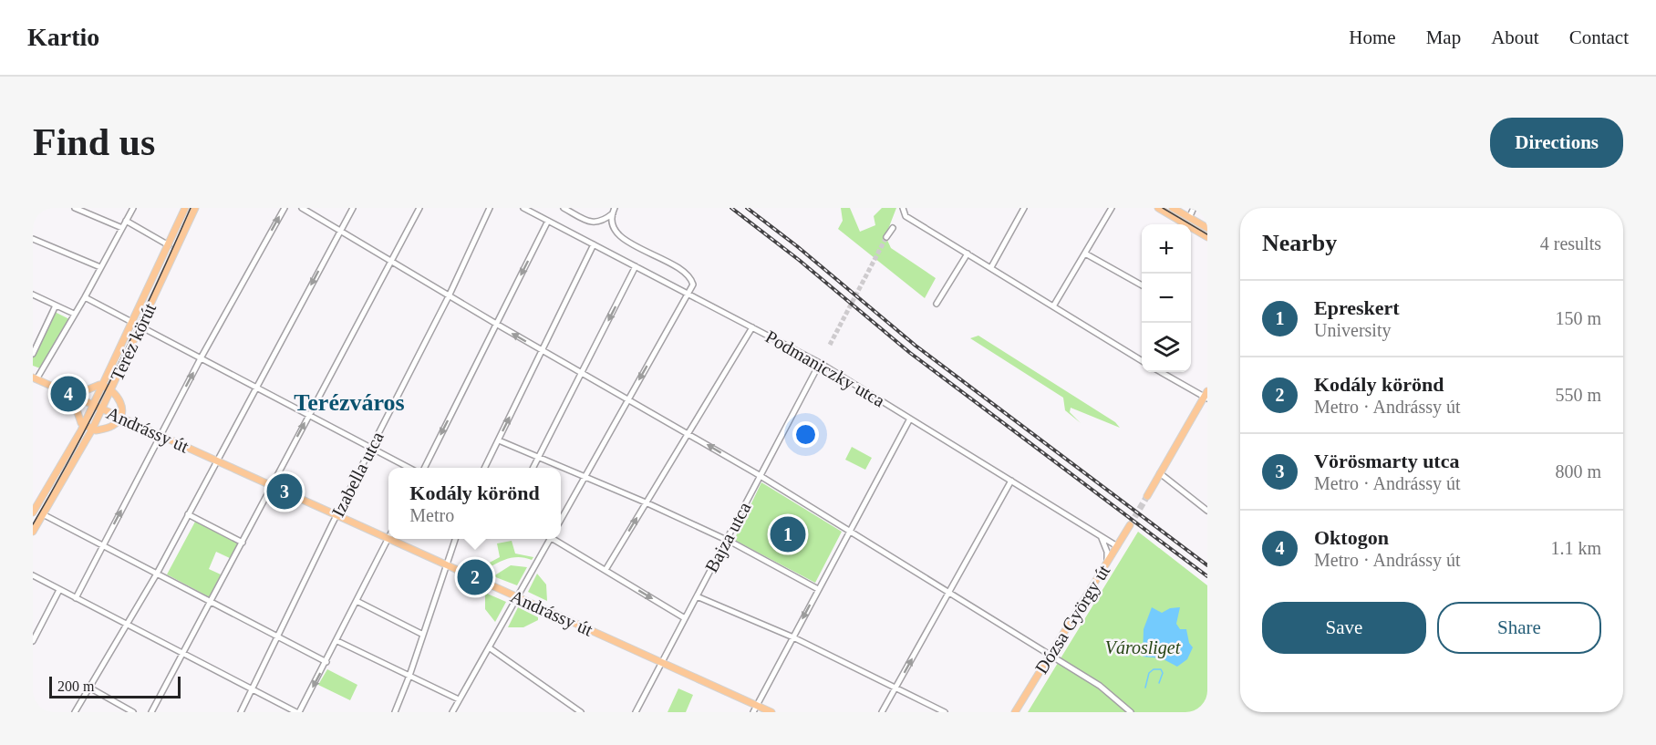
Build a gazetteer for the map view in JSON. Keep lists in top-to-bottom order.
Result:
{
  "streets": {
    "main road": ["Teréz körút", "Andrássy út", "Dózsa György út"],
    "street": ["Podmaniczky utca", "Izabella utca", "Bajza utca"]
  },
  "crossings": [
    ["Teréz körút", "Andrássy út"],
    ["Podmaniczky utca", "Bajza utca"],
    ["Podmaniczky utca", "Dózsa György út"],
    ["Andrássy út", "Izabella utca"],
    ["Andrássy út", "Bajza utca"]
  ],
  "districts": ["Terézváros"],
  "parks": ["Városliget"],
  "scale_bar": "200 m",
  "page": {
    "header": "Kartio",
    "nav": [
      "Home",
      "Map",
      "About",
      "Contact"
    ],
    "buttons": [
      "Directions",
      ["Save", "Share"]
    ],
    "title": "Find us",
    "heading": ["Nearby", "4 results"],
    "map_buttons": ["+", "−"],
    "list": [
      {
        "mark": "1",
        "name": "Epreskert",
        "note": "University",
        "value": "150 m"
      },
      {
        "mark": "2",
        "name": "Kodály körönd",
        "note": "Metro · Andrássy út",
        "value": "550 m"
      },
      {
        "mark": "3",
        "name": "Vörösmarty utca",
        "note": "Metro · Andrássy út",
        "value": "800 m"
      },
      {
        "mark": "4",
        "name": "Oktogon",
        "note": "Metro · Andrássy út",
        "value": "1.1 km"
      }
    ],
    "pins": [
      "4",
      "3",
      "1",
      "2"
    ],
    "popup": ["Kodály körönd", "Metro"],
    "scale": "200 m"
  }
}
